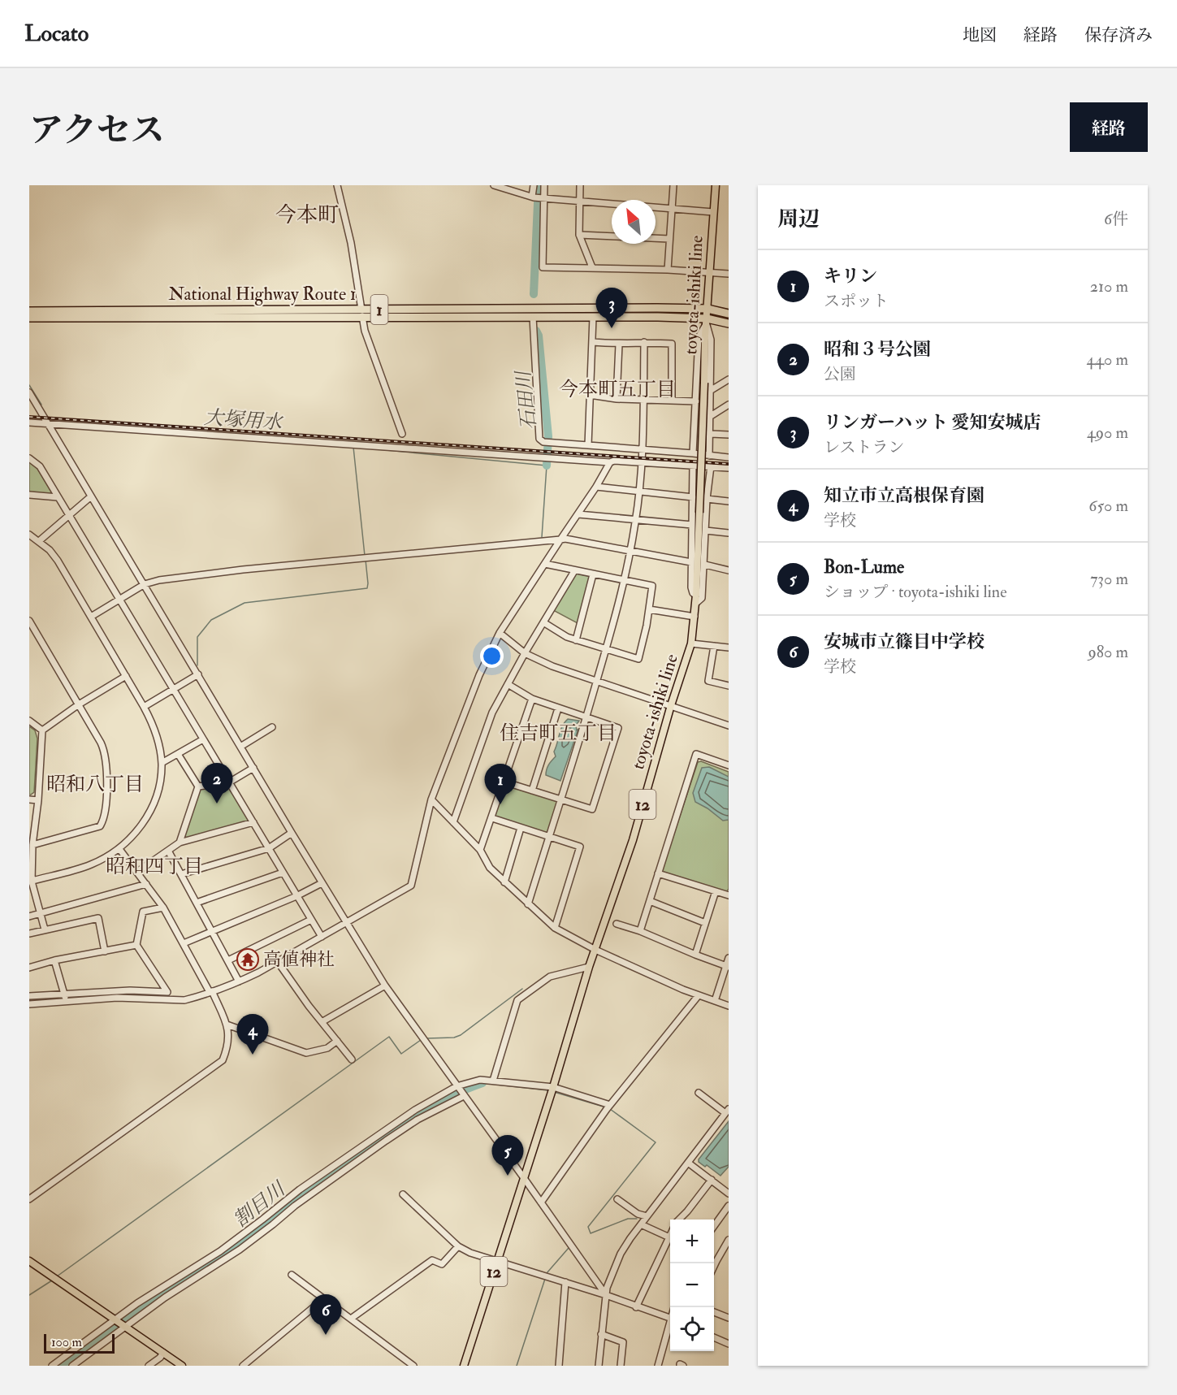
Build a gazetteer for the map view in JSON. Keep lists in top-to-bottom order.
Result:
{
  "streets": {
    "highway": ["National Highway Route 1", "1"],
    "main road": ["toyota-ishiki line", "12"]
  },
  "crossings": [
    ["National Highway Route 1", "toyota-ishiki line"]
  ],
  "districts": [
    "今本町",
    "今本町五丁目",
    "住吉町五丁目",
    "昭和八丁目",
    "昭和四丁目"
  ],
  "water": ["石田川", "大塚用水", "割目川"],
  "places": {
    "temple": ["高値神社"]
  },
  "scale_bar": "100 m",
  "north": "top left",
  "page": {
    "header": "Locato",
    "nav": ["地図", "経路", "保存済み"],
    "title": "アクセス",
    "buttons": "経路",
    "heading": ["周辺", "6件"],
    "list": [
      {
        "mark": "1",
        "name": "キリン",
        "note": "スポット",
        "value": "210 m"
      },
      {
        "mark": "2",
        "name": "昭和３号公園",
        "note": "公園",
        "value": "440 m"
      },
      {
        "mark": "3",
        "name": "リンガーハット 愛知安城店",
        "note": "レストラン",
        "value": "490 m"
      },
      {
        "mark": "4",
        "name": "知立市立高根保育園",
        "note": "学校",
        "value": "650 m"
      },
      {
        "mark": "5",
        "name": "Bon-Lume",
        "note": "ショップ · toyota-ishiki line",
        "value": "730 m"
      },
      {
        "mark": "6",
        "name": "安城市立篠目中学校",
        "note": "学校",
        "value": "980 m"
      }
    ],
    "pins": [
      "3",
      "2",
      "1",
      "4",
      "5",
      "6"
    ],
    "map_buttons": ["+", "−"],
    "scale": "100 m"
  }
}
